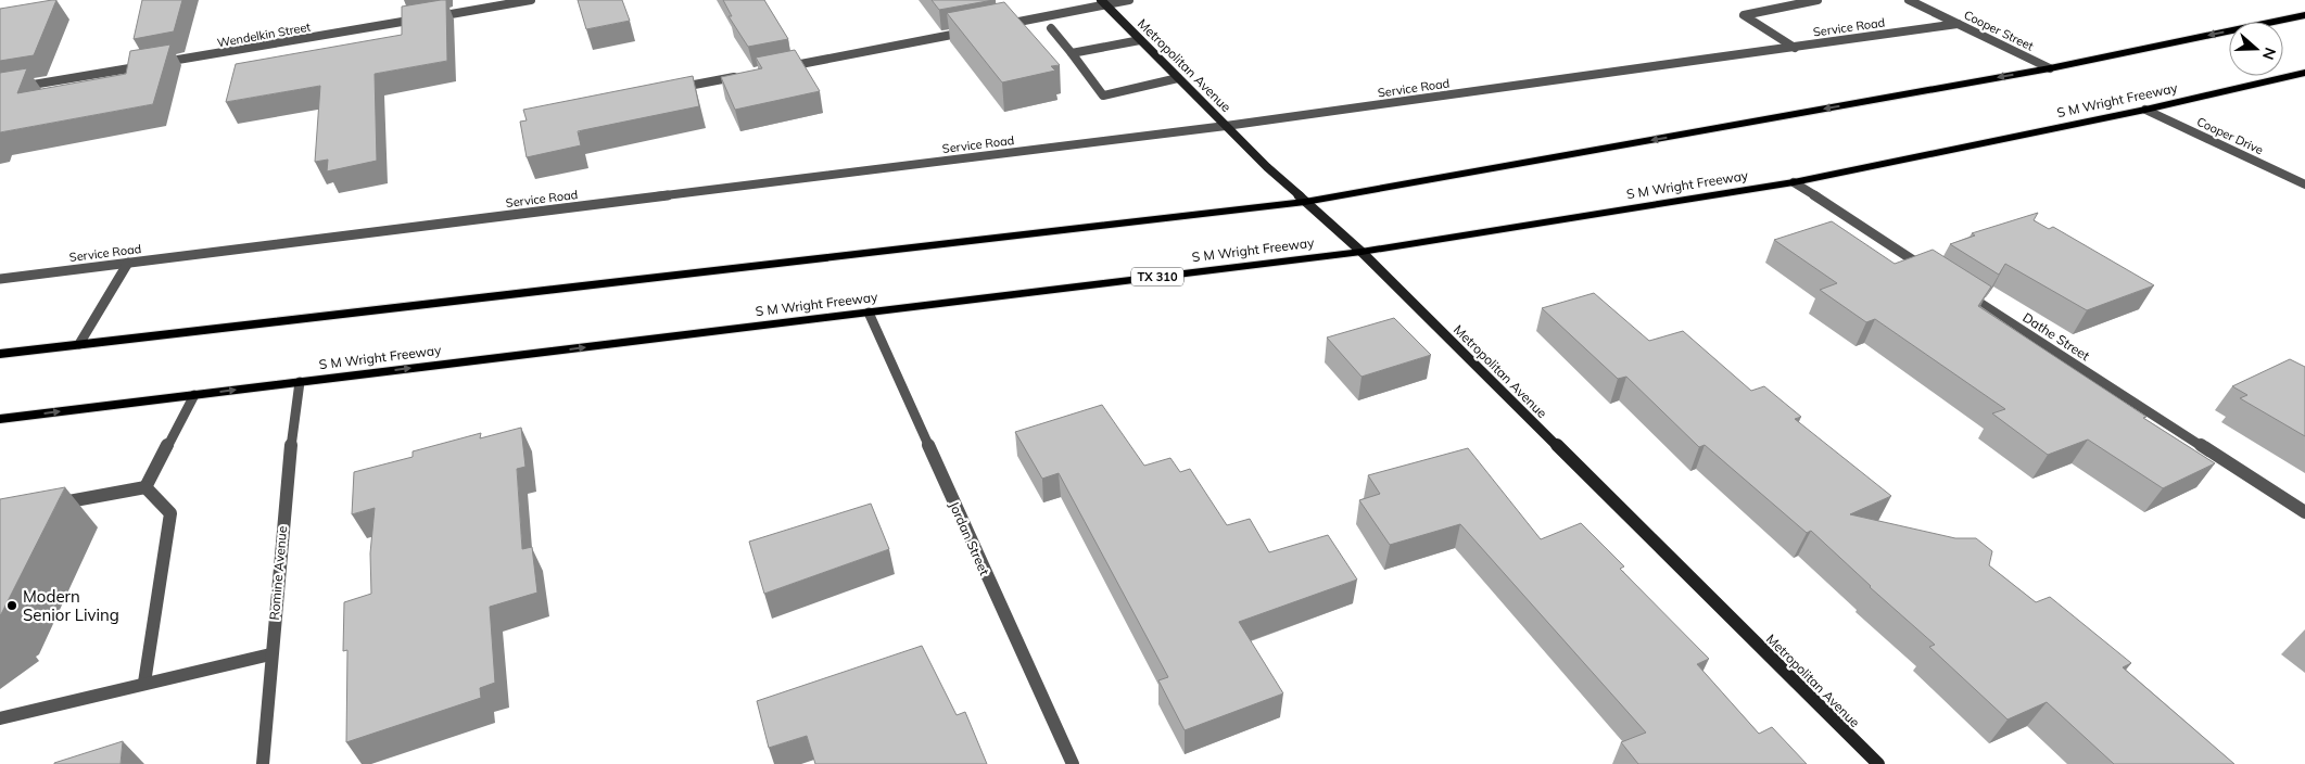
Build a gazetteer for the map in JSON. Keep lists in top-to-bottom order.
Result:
{
  "streets": {
    "main road": ["S M Wright Freeway", "TX 310"],
    "street": [
      "Service Road",
      "Cooper Street",
      "Wendelkin Street",
      "Metropolitan Avenue",
      "Cooper Drive",
      "Dathe Street",
      "Jordan Street",
      "Romine Avenue"
    ]
  },
  "crossings": [
    ["Service Road", "Cooper Street"],
    ["Service Road", "Metropolitan Avenue"],
    ["Metropolitan Avenue", "S M Wright Freeway"],
    ["S M Wright Freeway", "Cooper Drive"],
    ["S M Wright Freeway", "Jordan Street"],
    ["S M Wright Freeway", "Romine Avenue"]
  ],
  "places": ["Modern Senior Living"],
  "north": "right"
}
